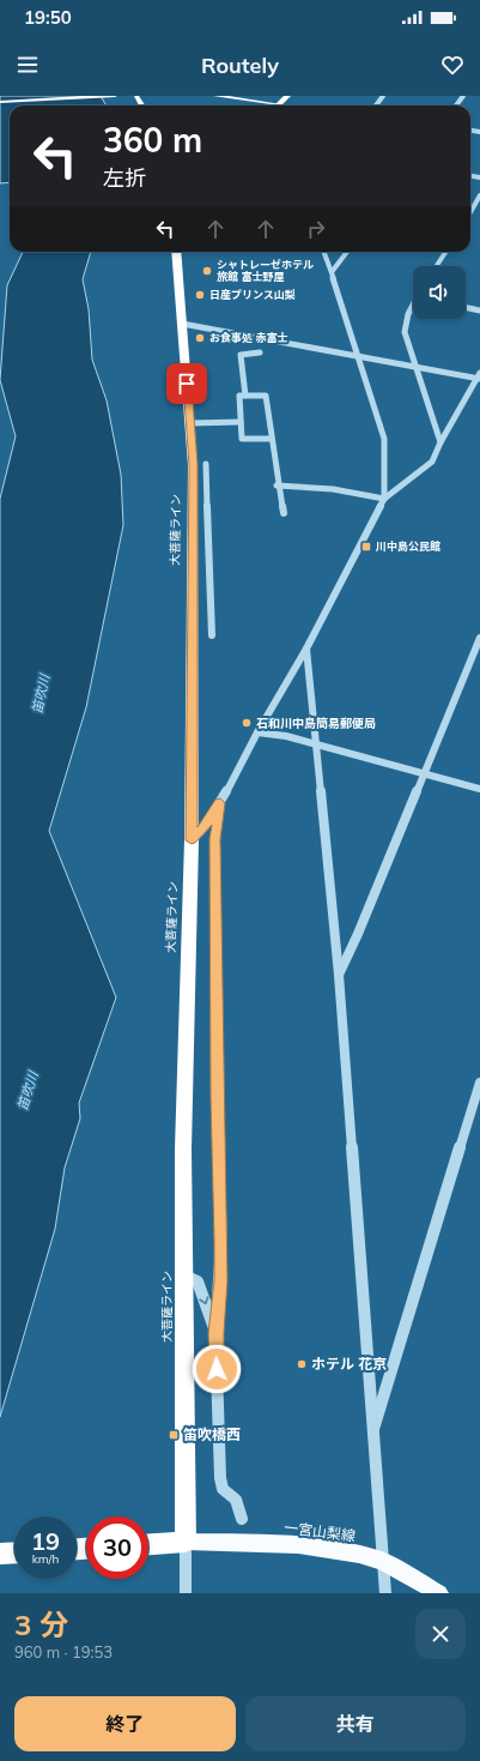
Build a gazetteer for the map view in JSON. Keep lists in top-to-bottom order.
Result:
{
  "streets": {
    "highway": ["大菩薩ライン"],
    "main road": ["一宮山梨線"]
  },
  "crossings": [
    ["大菩薩ライン", "一宮山梨線"]
  ],
  "water": ["笛吹川"],
  "places": {
    "other": [
      "シャトレーゼホテル 旅館 富士野屋",
      "日産プリンス山梨",
      "お食事処 赤富士",
      "石和川中島簡易郵便局",
      "ホテル 花京"
    ],
    "transit": ["川中島公民館", "笛吹橋西"]
  },
  "page": {
    "status": "19:50",
    "header": "Routely",
    "turn": ["360 m", "左折"],
    "speed": "19 km/h",
    "limit": "30",
    "heading": ["3 分", "960 m · 19:53"],
    "buttons": ["終了", "共有"]
  }
}
